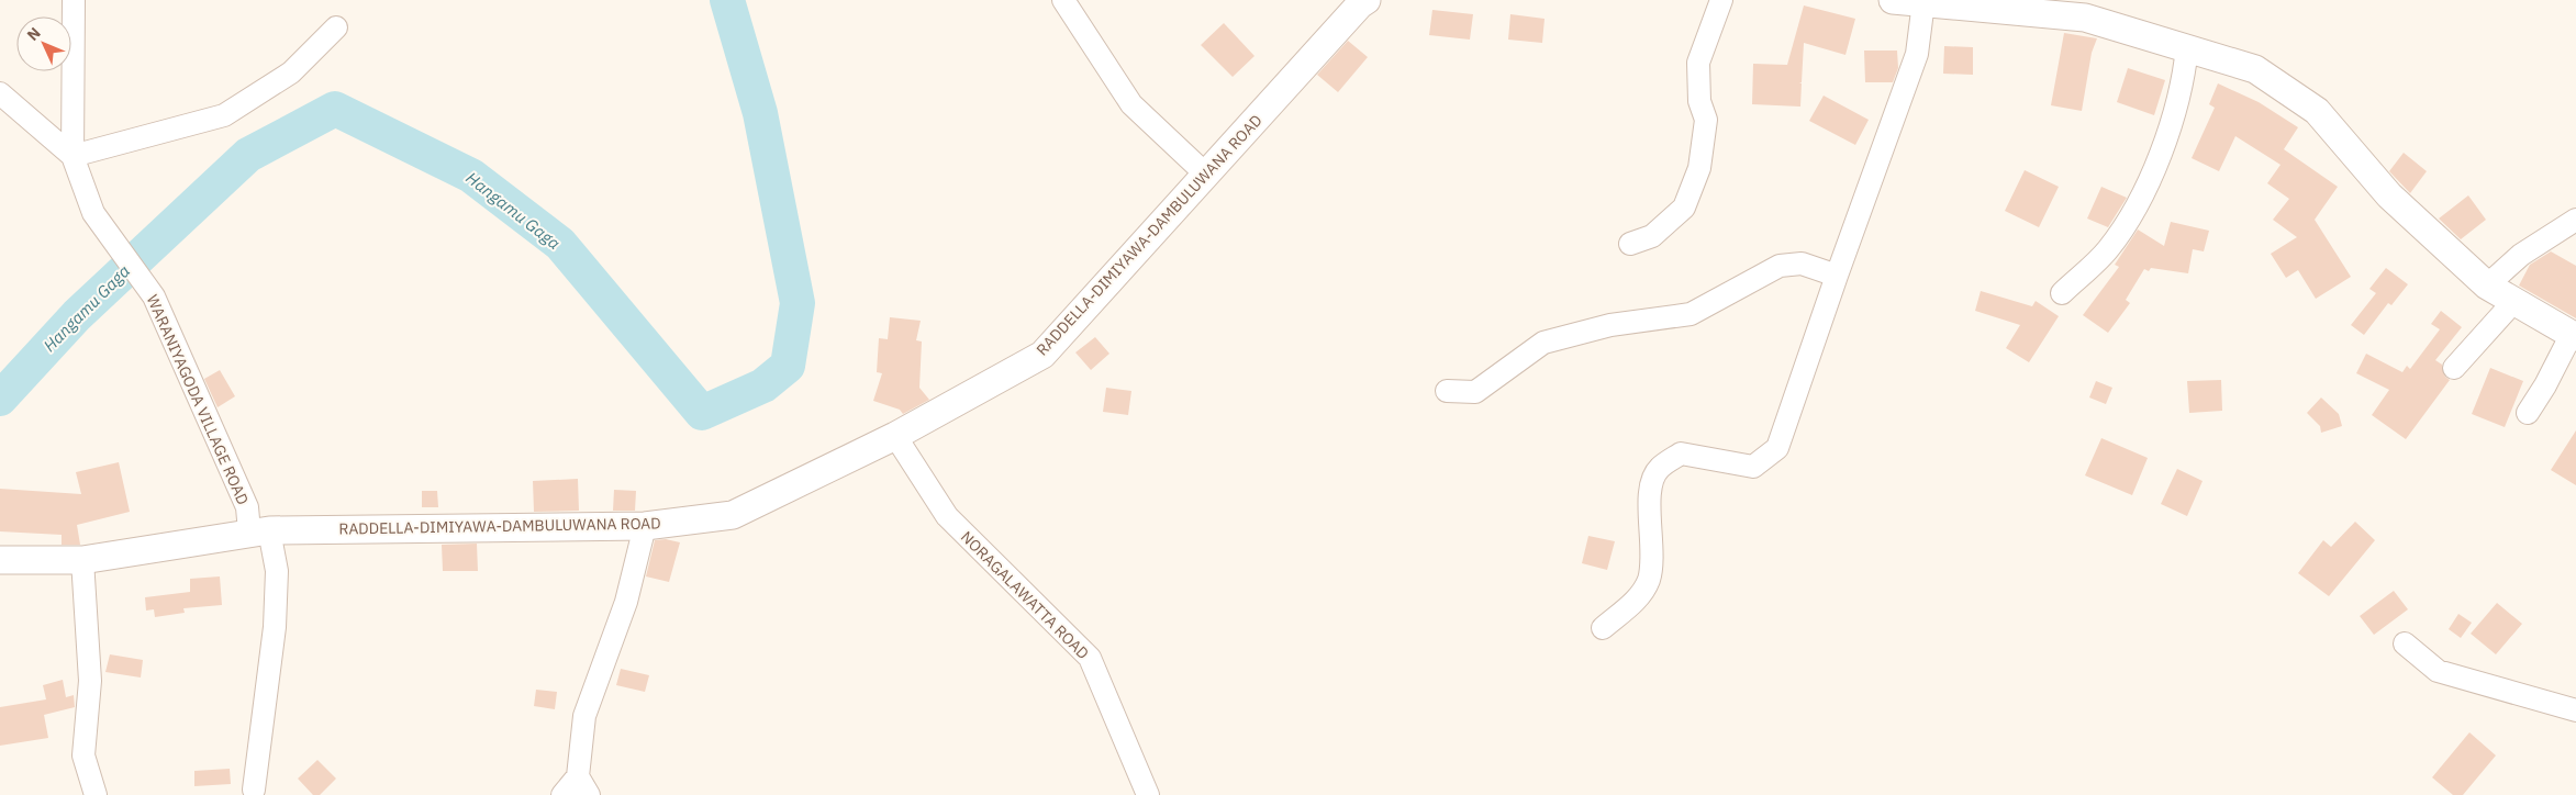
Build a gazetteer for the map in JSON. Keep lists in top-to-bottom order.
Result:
{
  "streets": {
    "street": ["RADDELLA-DIMIYAWA-DAMBULUWANA ROAD", "WARANIYAGODA VILLAGE ROAD", "NORAGALAWATTA ROAD"]
  },
  "crossings": [
    ["RADDELLA-DIMIYAWA-DAMBULUWANA ROAD", "WARANIYAGODA VILLAGE ROAD"],
    ["RADDELLA-DIMIYAWA-DAMBULUWANA ROAD", "NORAGALAWATTA ROAD"]
  ],
  "water": ["Hangamu Gaga"],
  "north": "top left"
}
